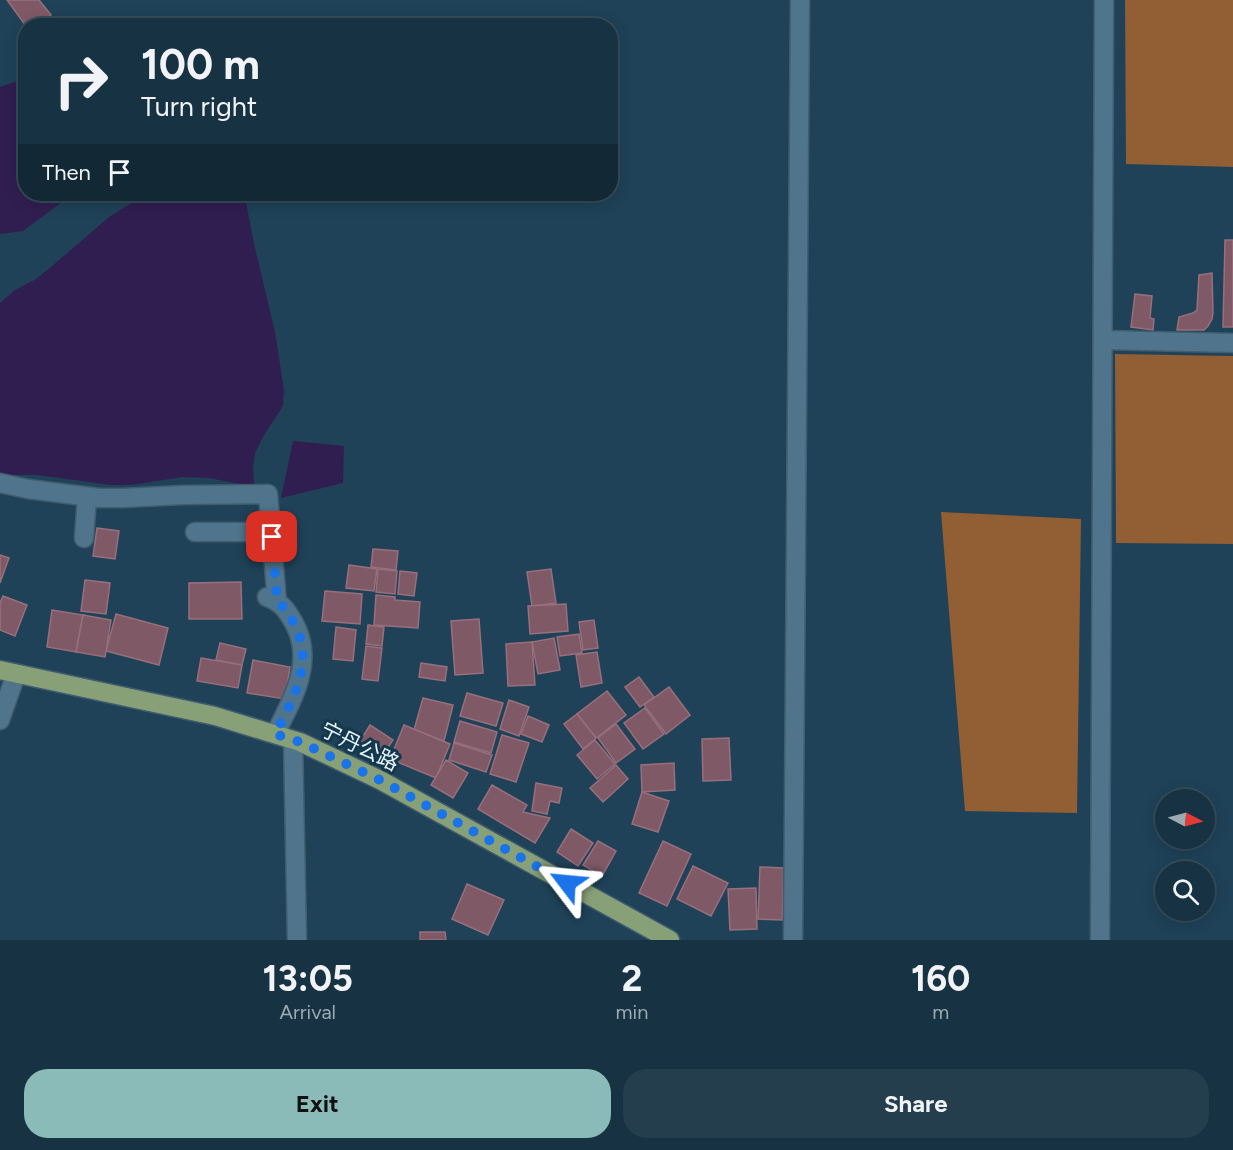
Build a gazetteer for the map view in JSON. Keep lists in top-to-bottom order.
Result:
{
  "streets": {
    "main road": ["宁丹公路"]
  },
  "north": "right",
  "page": {
    "turn": ["100 m", "Turn right"],
    "then": "Then",
    "eta": [
      "13:05",
      "Arrival",
      "2",
      "min",
      "160",
      "m"
    ],
    "buttons": ["Exit", "Share"]
  }
}
